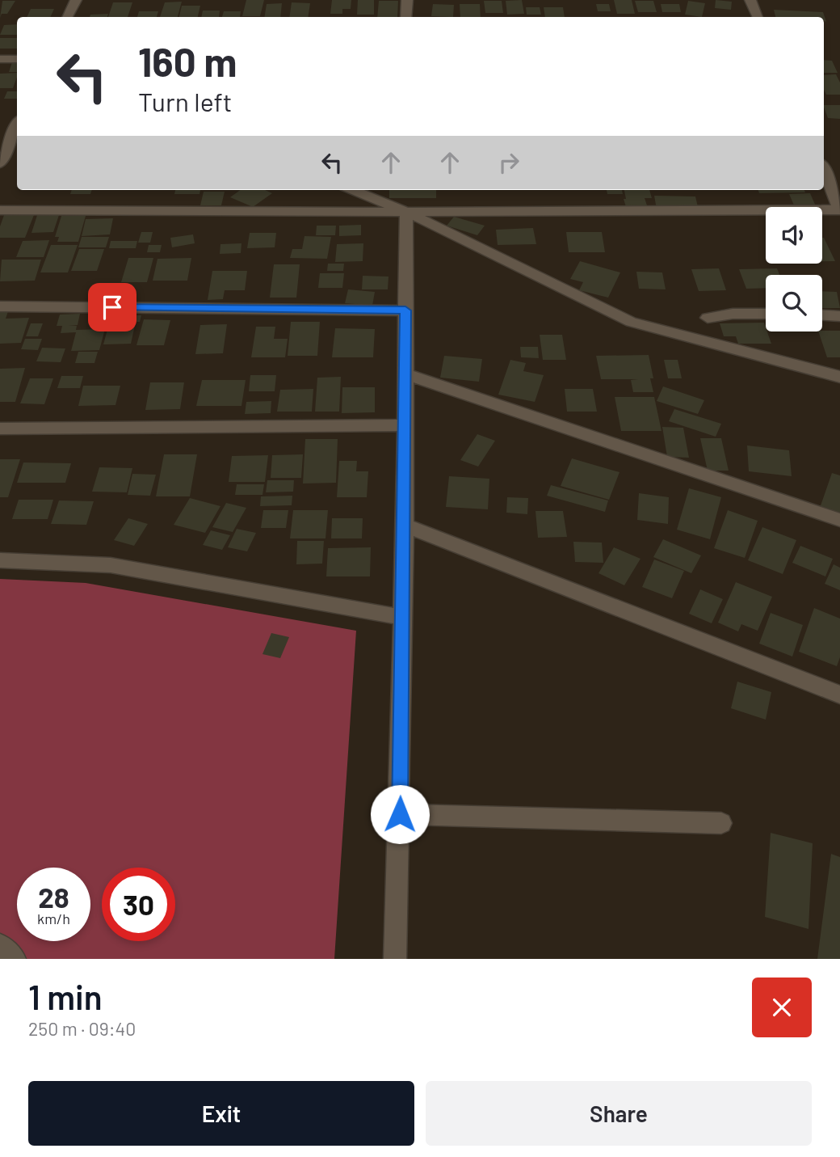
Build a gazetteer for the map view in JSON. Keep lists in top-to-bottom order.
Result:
{
  "page": {
    "turn": ["160 m", "Turn left"],
    "speed": "28 km/h",
    "limit": "30",
    "heading": ["1 min", "250 m · 09:40"],
    "buttons": ["Exit", "Share"]
  }
}
